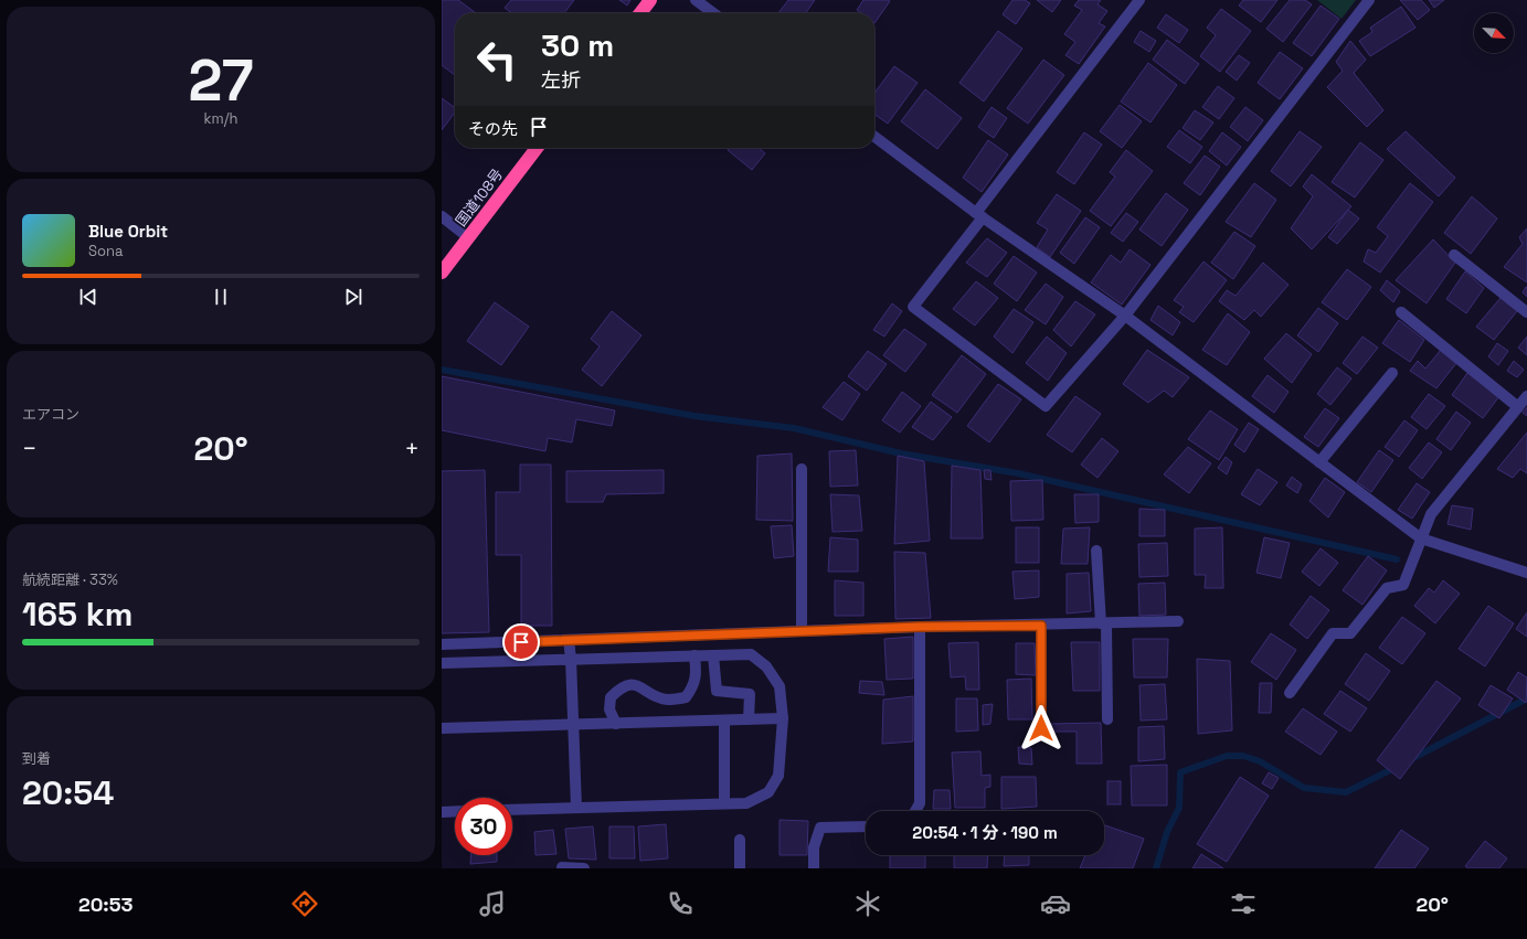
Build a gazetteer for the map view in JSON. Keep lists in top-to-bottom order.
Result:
{
  "streets": {
    "highway": ["国道108号"]
  },
  "north": "bottom right",
  "page": {
    "tile": [
      ["27", "km/h"],
      "エアコン",
      ["航続距離 · 33%", "165 km"],
      ["到着", "20:54"]
    ],
    "turn": ["30 m", "左折"],
    "then": "その先",
    "song": ["Blue Orbit", "Sona"],
    "heat": ["−", "20°", "+"],
    "limit": "30",
    "trip": "20:54 · 1 分 · 190 m",
    "tabs": ["20:53", "20°"]
  }
}
